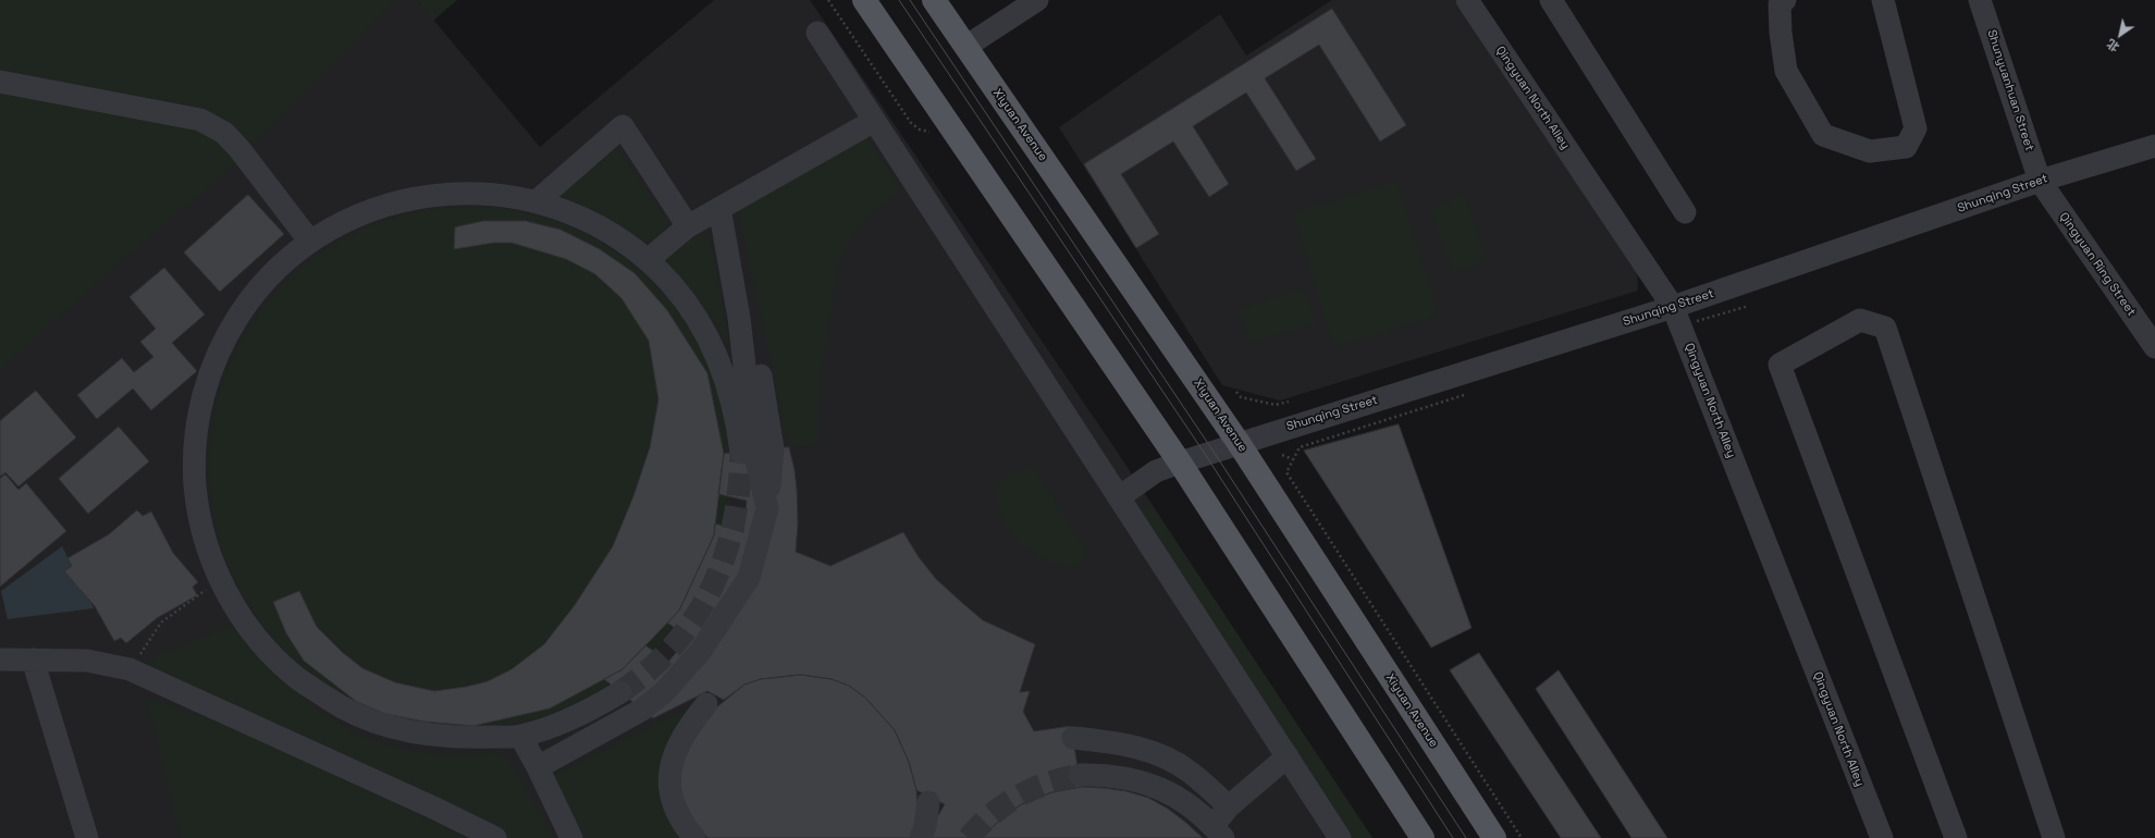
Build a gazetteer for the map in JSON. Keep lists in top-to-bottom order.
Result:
{
  "streets": {
    "main road": ["Xiyuan Avenue"],
    "street": [
      "Shunyuanhuan Street",
      "Qingyuan North Alley",
      "Shunqing Street",
      "Qingyuan Ring Street"
    ]
  },
  "crossings": [
    ["Shunyuanhuan Street", "Shunqing Street"],
    ["Shunyuanhuan Street", "Qingyuan Ring Street"],
    ["Qingyuan North Alley", "Shunqing Street"],
    ["Xiyuan Avenue", "Shunqing Street"],
    ["Shunqing Street", "Qingyuan Ring Street"]
  ],
  "north": "bottom left"
}
